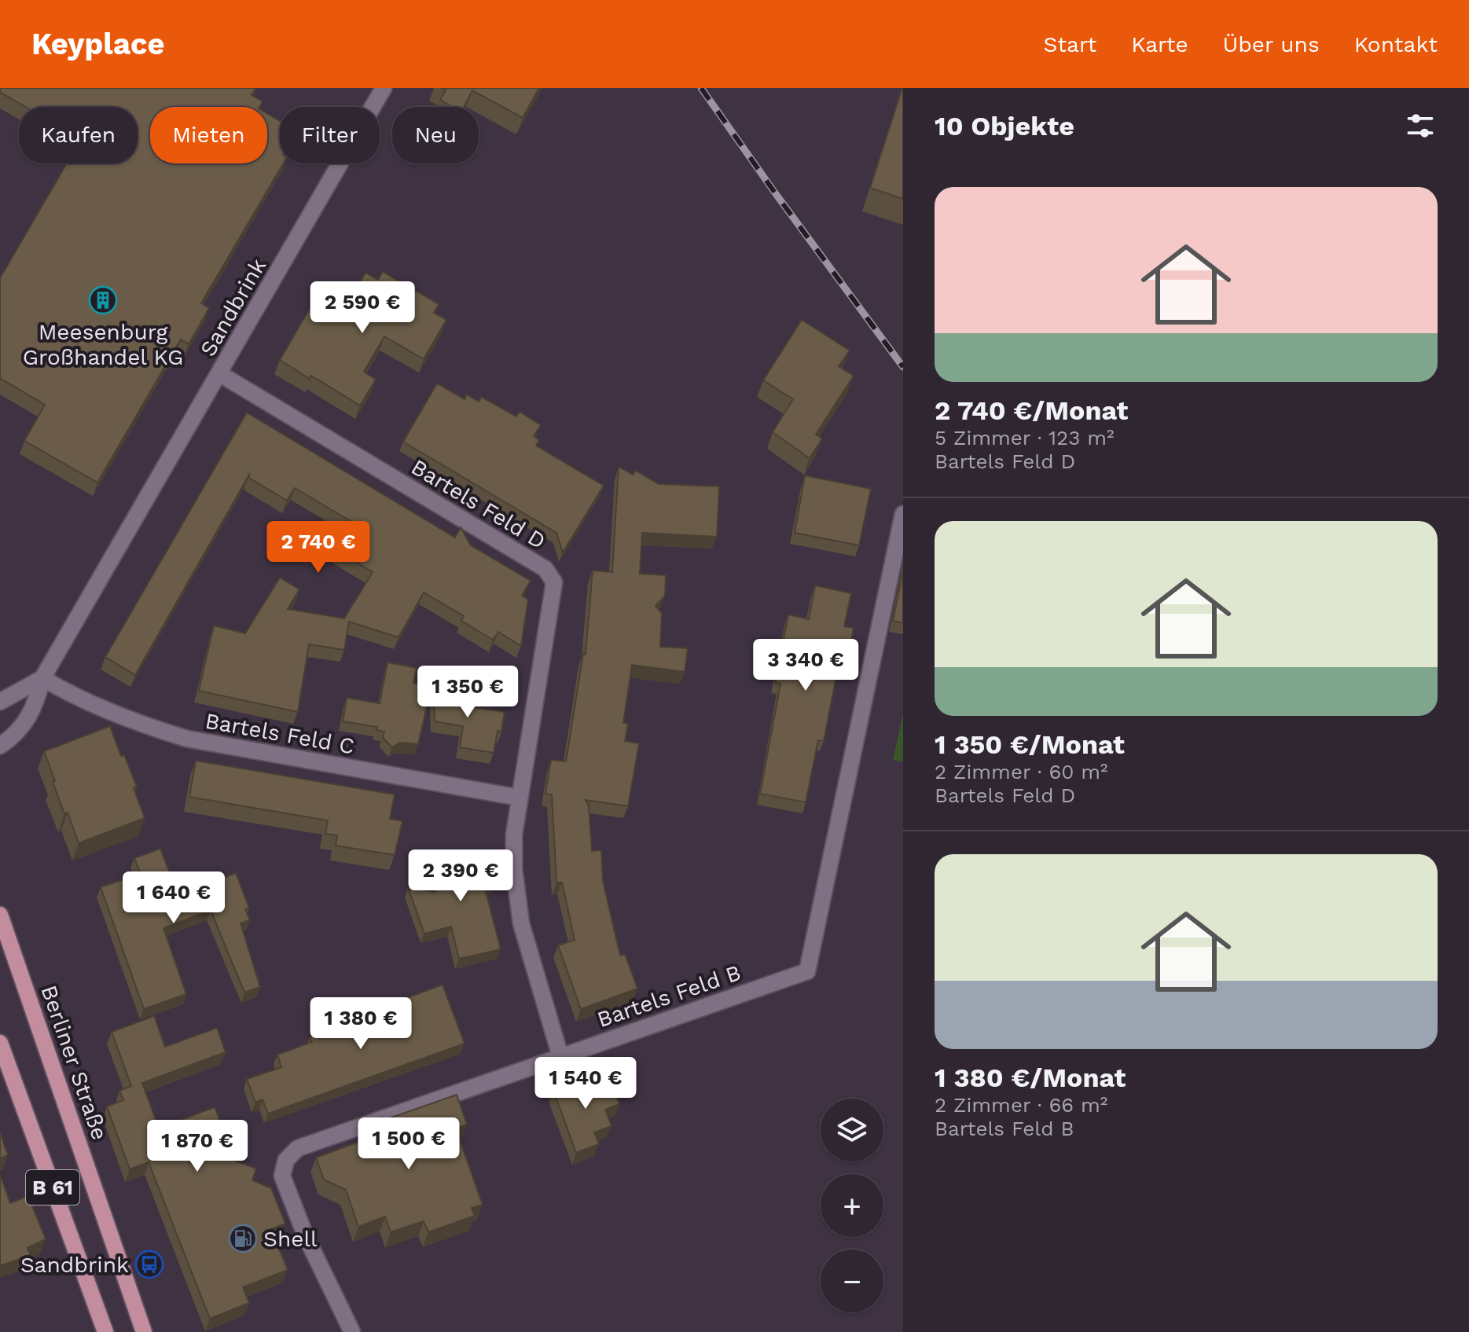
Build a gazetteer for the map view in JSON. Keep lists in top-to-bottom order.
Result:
{
  "streets": {
    "main road": ["Berliner Straße", "B 61"],
    "street": [
      "Sandbrink",
      "Bartels Feld D",
      "Bartels Feld C",
      "Bartels Feld B"
    ]
  },
  "crossings": [
    ["Sandbrink", "Bartels Feld D"],
    ["Sandbrink", "Bartels Feld C"],
    ["Bartels Feld D", "Bartels Feld C"],
    ["Bartels Feld D", "Bartels Feld B"]
  ],
  "places": {
    "building": ["Meesenburg Großhandel KG"],
    "fuel station": ["Shell"],
    "bus stop": ["Sandbrink"]
  },
  "page": {
    "header": "Keyplace",
    "nav": [
      "Start",
      "Karte",
      "Über uns",
      "Kontakt"
    ],
    "heading": "10 Objekte",
    "chip": [
      "Kaufen",
      "Mieten",
      "Filter",
      "Neu"
    ],
    "list": [
      {
        "name": "2 740 €/Monat",
        "note": "5 Zimmer · 123 m² · Bartels Feld D"
      },
      {
        "name": "1 350 €/Monat",
        "note": "2 Zimmer · 60 m² · Bartels Feld D"
      },
      {
        "name": "1 380 €/Monat",
        "note": "2 Zimmer · 66 m² · Bartels Feld B"
      }
    ],
    "price": [
      "2 590 €",
      "2 740 €",
      "3 340 €",
      "1 350 €",
      "2 390 €",
      "1 640 €",
      "1 380 €",
      "1 540 €",
      "1 500 €",
      "1 870 €"
    ],
    "map_buttons": ["+", "−"]
  }
}
